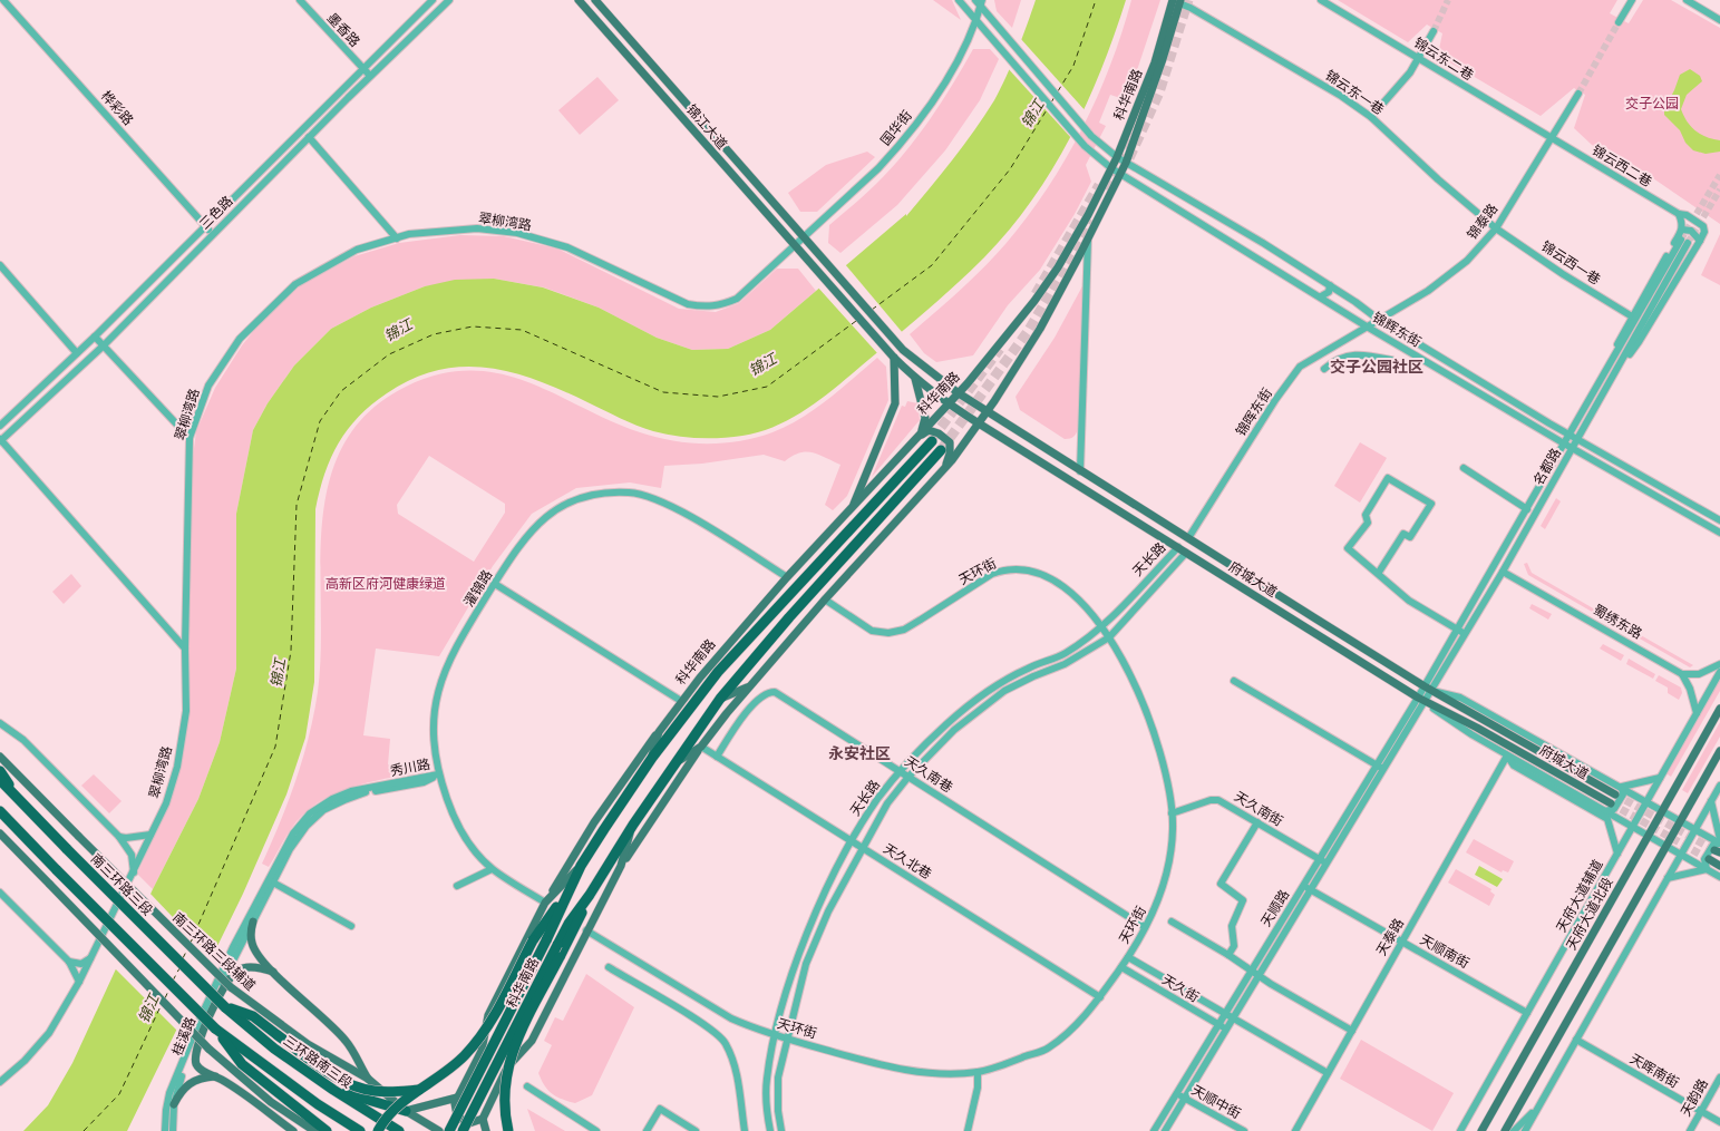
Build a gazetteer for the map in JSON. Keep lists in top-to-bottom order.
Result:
{
  "streets": {
    "highway": ["科华南路", "南三环路三段", "三环路南三段"],
    "main road": [
      "锦江大道",
      "府城大道",
      "天府大道北段",
      "南三环路三段辅道"
    ],
    "street": [
      "墨香路",
      "锦云东二巷",
      "锦云东一巷",
      "桦彩路",
      "国华街",
      "锦云西二巷",
      "三色路",
      "翠柳湾路",
      "锦泰路",
      "锦云西一巷",
      "锦辉东街",
      "锦晖东街",
      "名都路",
      "天长路",
      "天环街",
      "濯锦路",
      "蜀绣东路",
      "秀川路",
      "天久南巷",
      "天久南街",
      "天久北巷",
      "天府大道辅道",
      "天顺路",
      "天泰路",
      "天顺南街",
      "天久街",
      "桂溪路",
      "天晖南街",
      "天韵路",
      "天顺中街"
    ]
  },
  "crossings": [
    ["墨香路", "三色路"],
    ["锦云东二巷", "锦云西二巷"],
    ["锦云东二巷", "锦泰路"],
    ["锦云东一巷", "科华南路"],
    ["锦云东一巷", "锦泰路"],
    ["锦云东一巷", "锦云西一巷"],
    ["科华南路", "锦辉东街"],
    ["科华南路", "天环街"],
    ["科华南路", "府城大道"],
    ["科华南路", "濯锦路"],
    ["科华南路", "天久北巷"],
    ["桦彩路", "三色路"],
    ["锦江大道", "国华街"],
    ["锦江大道", "翠柳湾路"],
    ["锦江大道", "府城大道"],
    ["国华街", "翠柳湾路"],
    ["国华街", "锦辉东街"],
    ["锦云西二巷", "锦泰路"],
    ["锦泰路", "锦云西一巷"],
    ["锦泰路", "锦辉东街"],
    ["锦泰路", "锦晖东街"],
    ["锦辉东街", "锦晖东街"],
    ["锦辉东街", "名都路"],
    ["锦晖东街", "府城大道"],
    ["名都路", "府城大道"],
    ["名都路", "蜀绣东路"],
    ["天长路", "天环街"],
    ["天长路", "府城大道"],
    ["天长路", "天久南巷"],
    ["天长路", "天久北巷"],
    ["天环街", "天久南巷"],
    ["天环街", "天久南街"],
    ["天环街", "天久北巷"],
    ["天环街", "天久街"],
    ["府城大道", "天顺路"],
    ["濯锦路", "秀川路"],
    ["秀川路", "桂溪路"],
    ["天久南巷", "天久北巷"],
    ["天久南街", "天顺路"],
    ["南三环路三段", "三环路南三段"],
    ["天府大道辅道", "天顺南街"],
    ["天顺路", "天顺南街"],
    ["天顺路", "天久街"],
    ["天顺路", "天顺中街"],
    ["天泰路", "天顺南街"],
    ["天泰路", "天久街"],
    ["天晖南街", "天韵路"]
  ],
  "districts": ["交子公园社区", "永安社区"],
  "water": ["锦江"],
  "parks": ["交子公园", "高新区府河健康绿道"]
}
